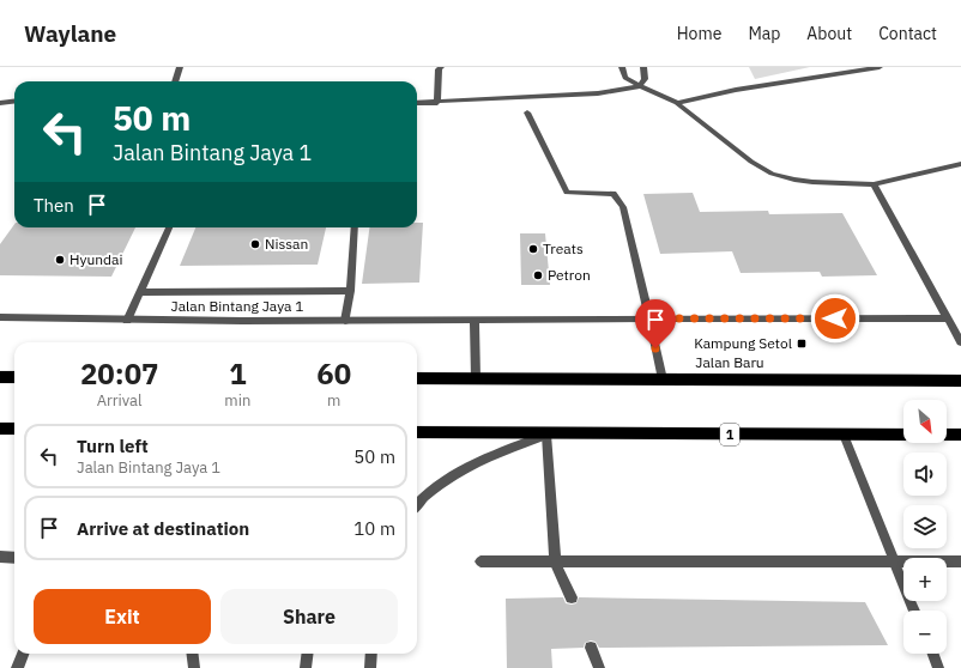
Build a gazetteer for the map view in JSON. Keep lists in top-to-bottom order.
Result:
{
  "streets": {
    "highway": ["Jalan Baru", "1"],
    "street": ["Jalan Bintang Jaya 1"]
  },
  "places": {
    "other": [
      "Nissan",
      "Treats",
      "Hyundai",
      "Petron"
    ],
    "transit": ["Kampung Setol"]
  },
  "north": "bottom right",
  "page": {
    "header": "Waylane",
    "nav": [
      "Home",
      "Map",
      "About",
      "Contact"
    ],
    "turn": ["50 m", "Jalan Bintang Jaya 1"],
    "then": "Then",
    "eta": [
      "20:07",
      "Arrival",
      "1",
      "min",
      "60",
      "m"
    ],
    "map_buttons": ["+", "−"],
    "list": [
      {
        "name": "Turn left",
        "note": "Jalan Bintang Jaya 1",
        "value": "50 m"
      },
      {
        "name": "Arrive at destination",
        "value": "10 m"
      }
    ],
    "buttons": ["Exit", "Share"]
  }
}
